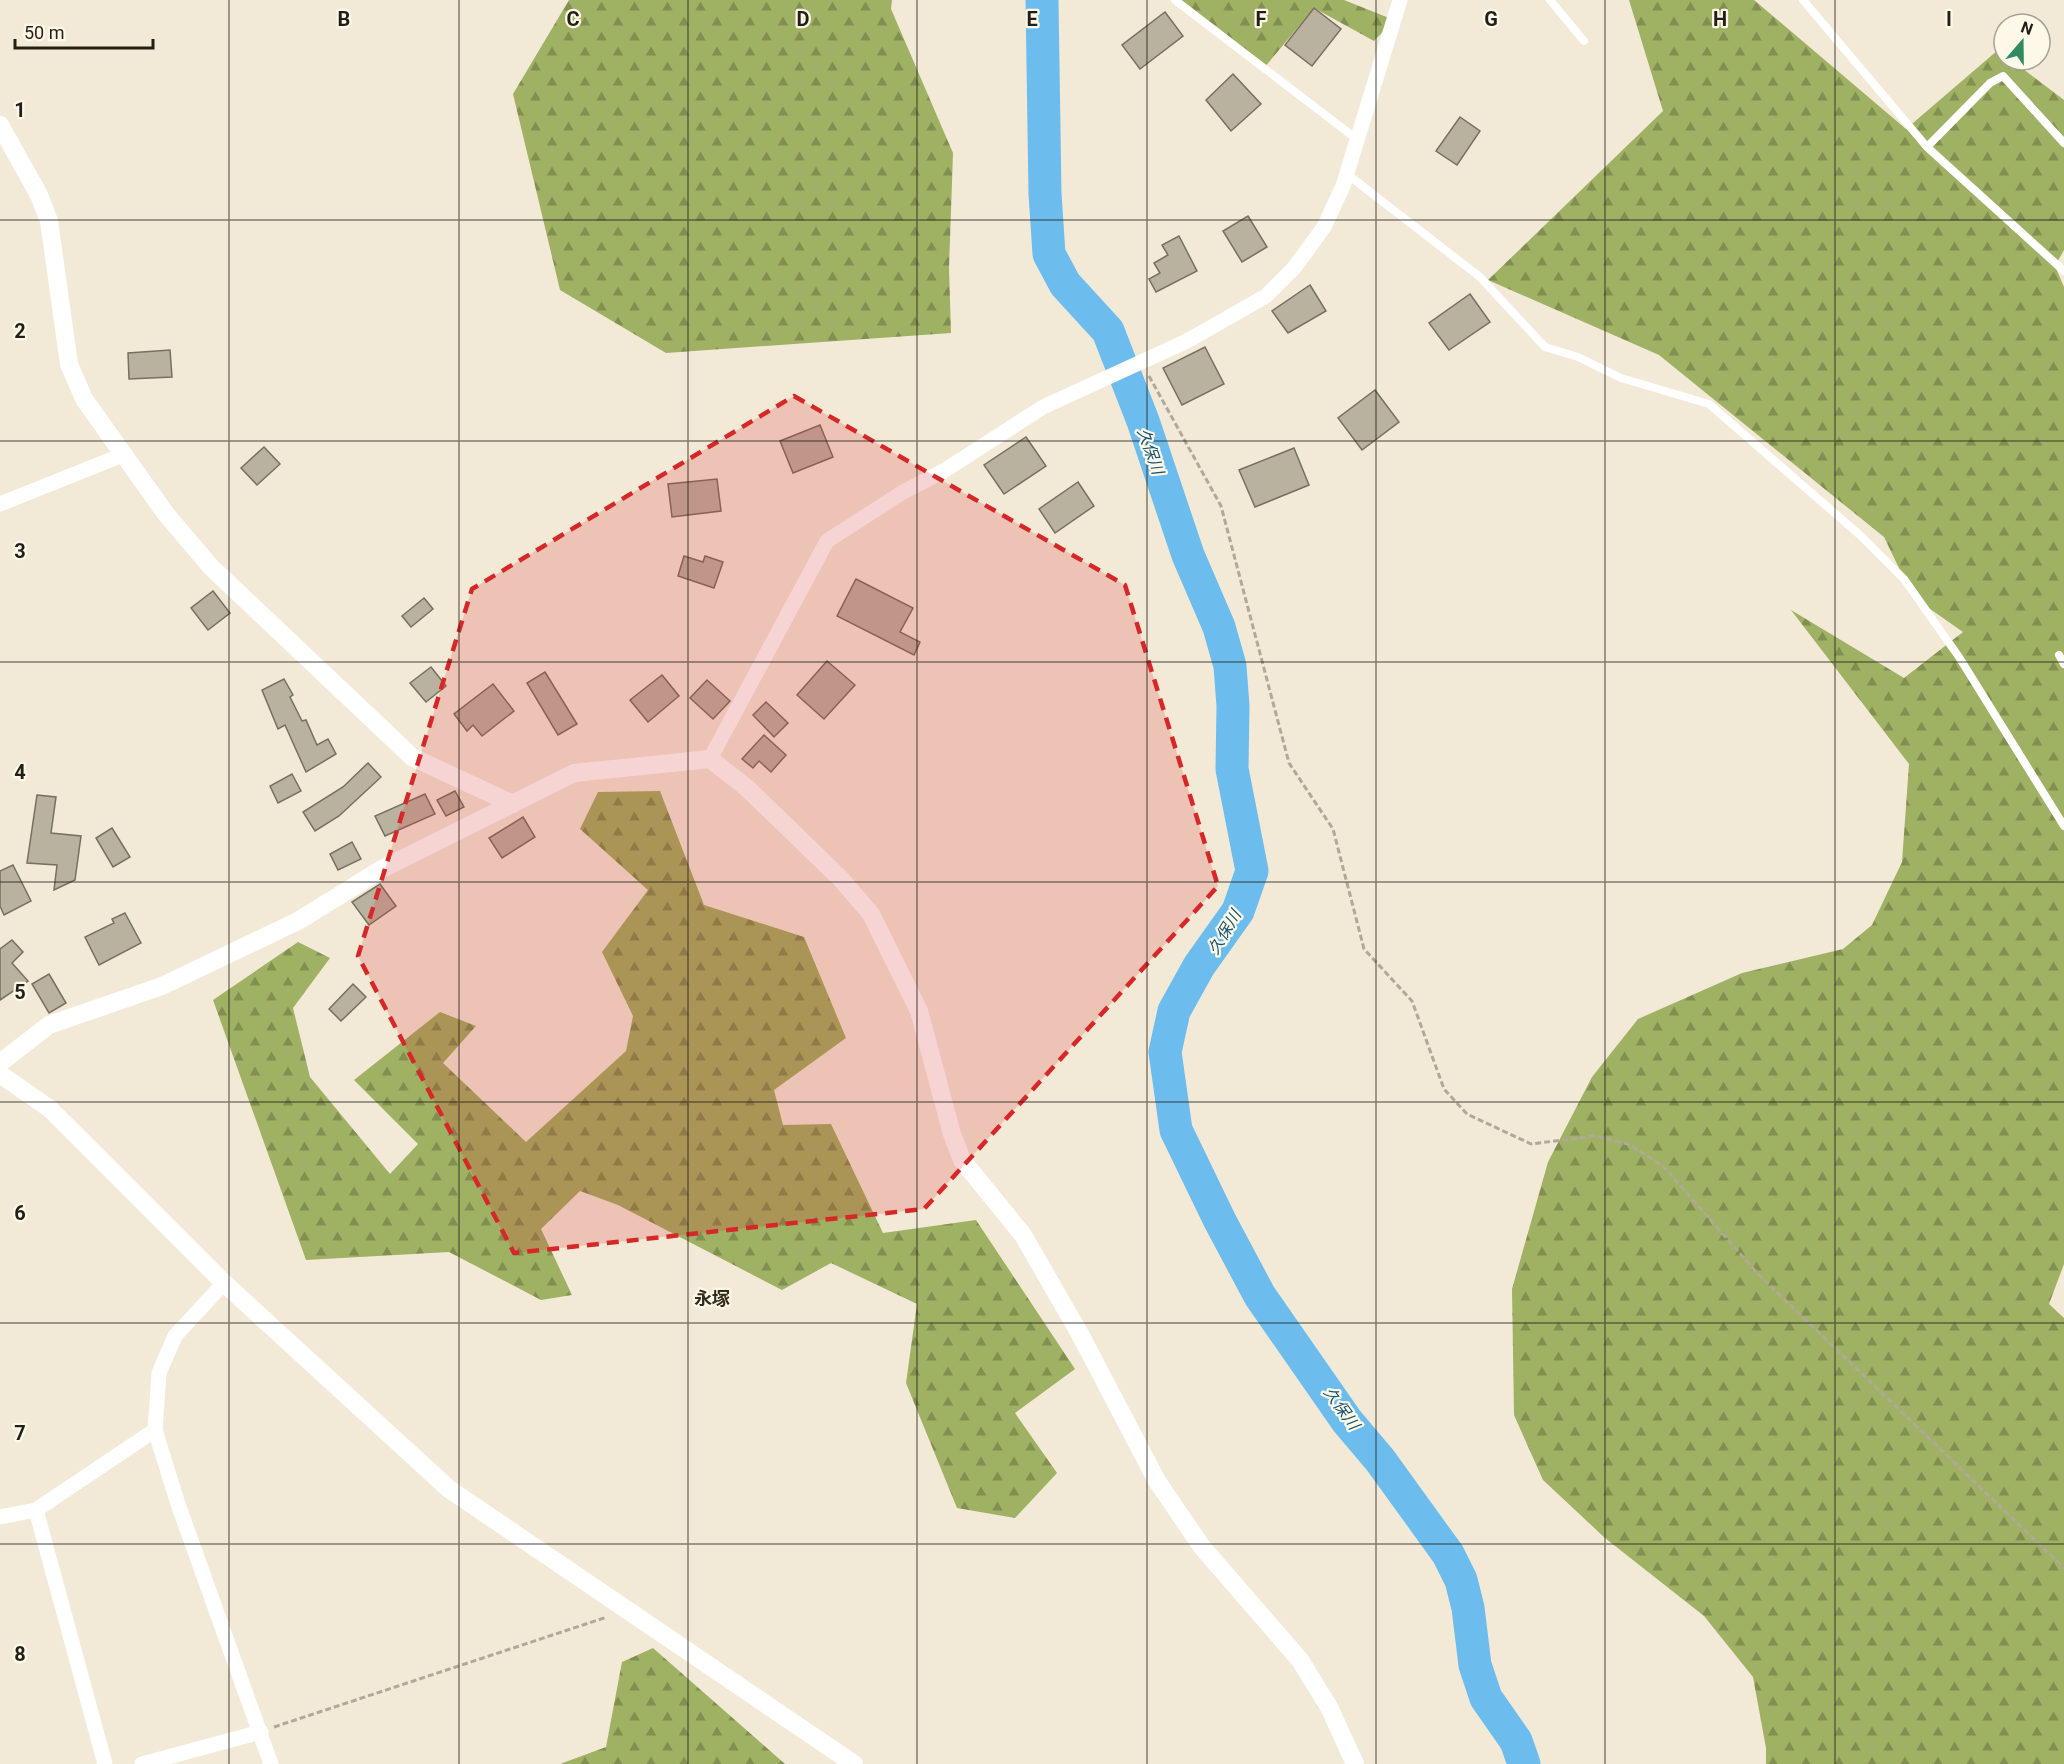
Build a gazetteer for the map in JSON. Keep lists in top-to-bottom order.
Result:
{
  "districts": ["永塚"],
  "water": ["久保川"],
  "scale_bar": "50 m",
  "north": "top",
  "grid": {
    "columns": [
      "B",
      "C",
      "D",
      "E",
      "F",
      "G",
      "H",
      "I"
    ],
    "rows": [
      "1",
      "2",
      "3",
      "4",
      "5",
      "6",
      "7",
      "8"
    ]
  }
}
